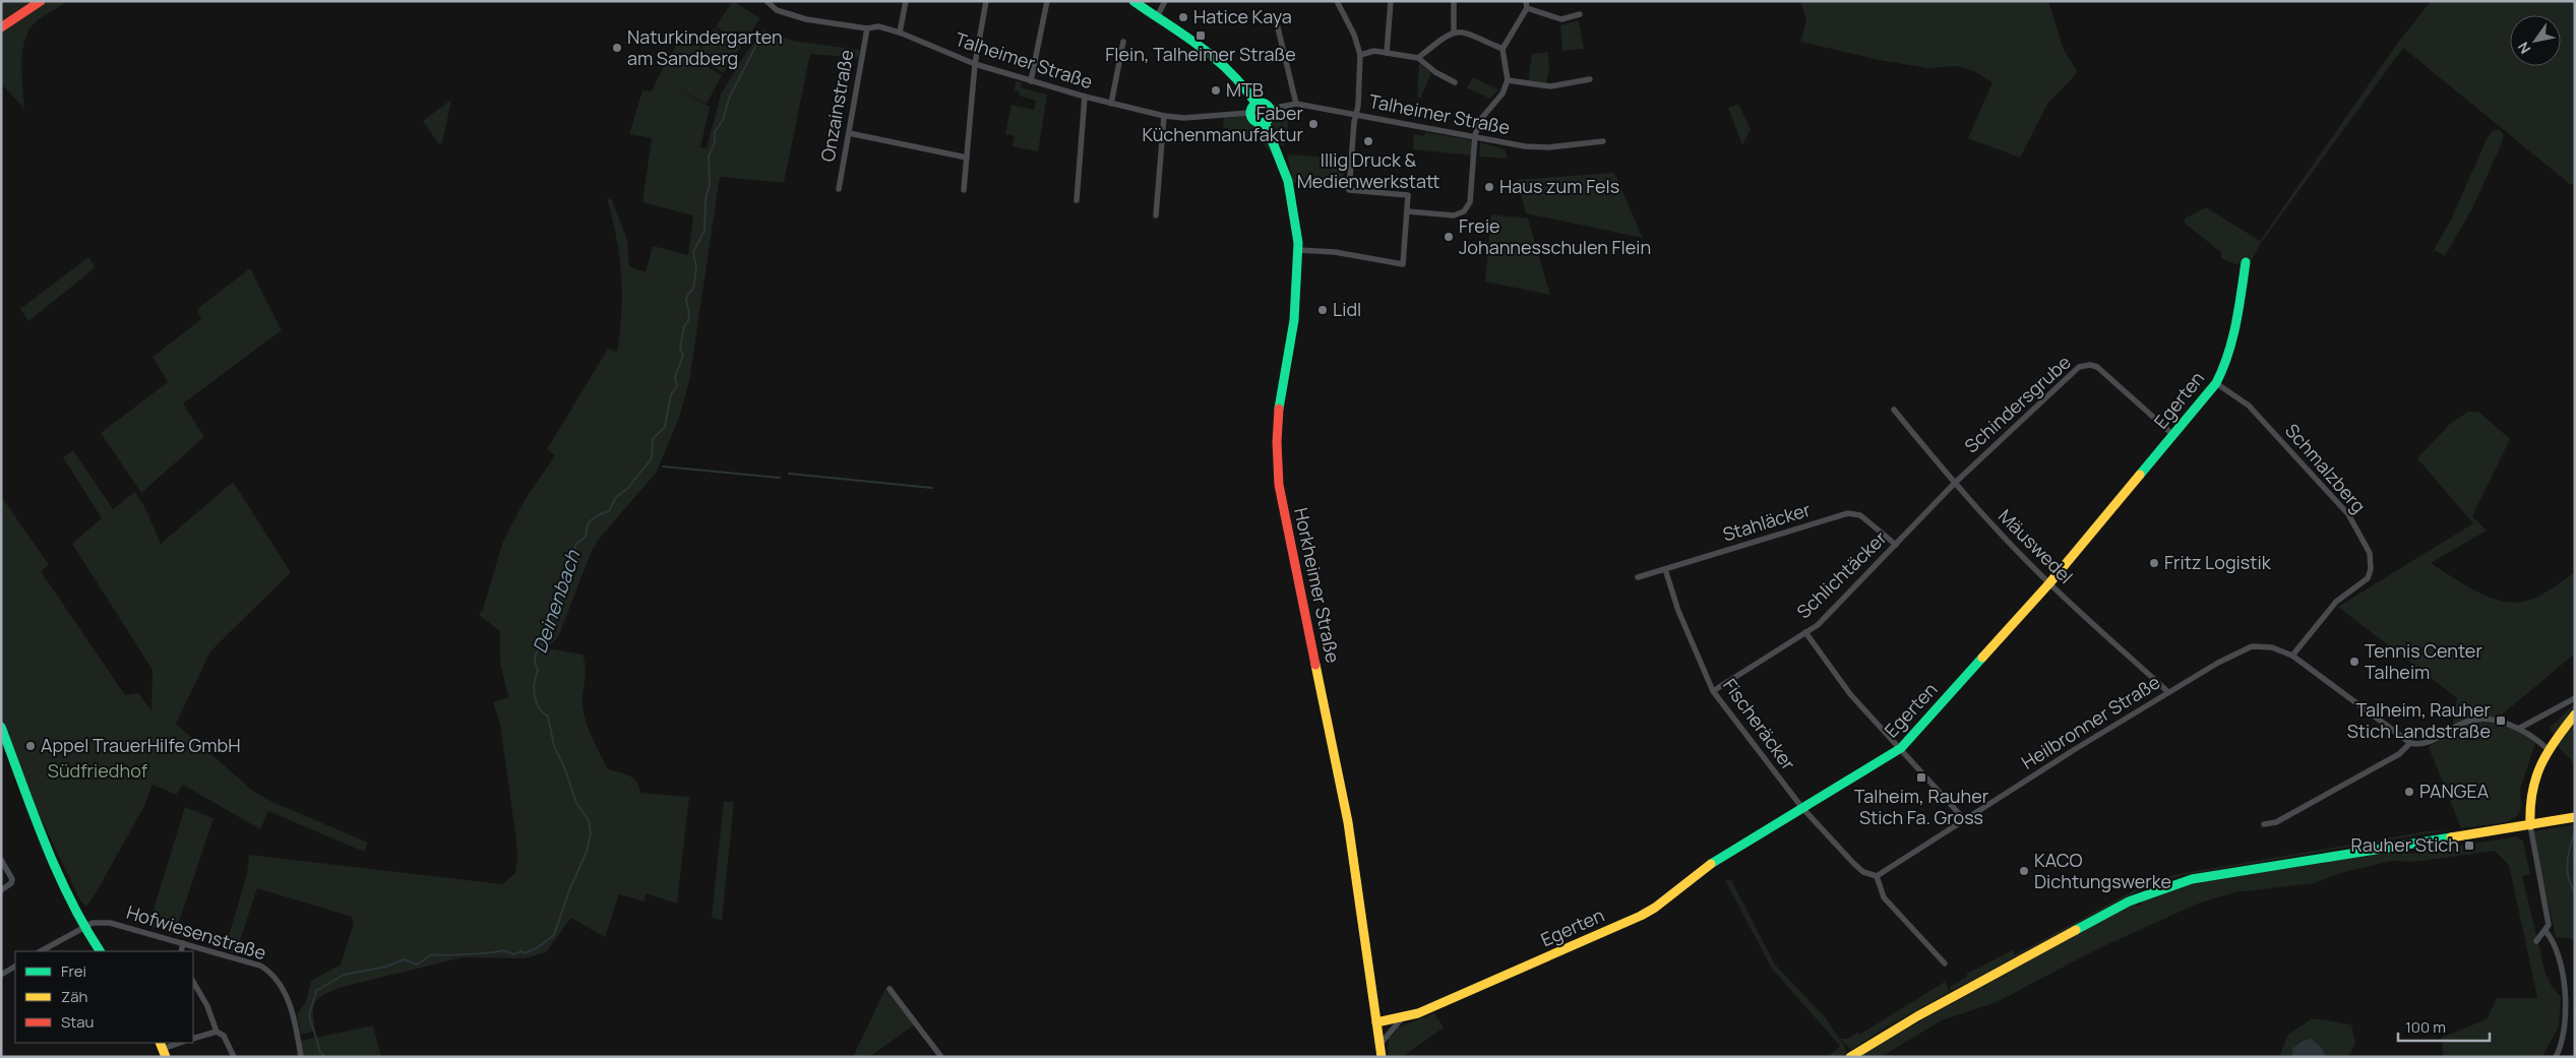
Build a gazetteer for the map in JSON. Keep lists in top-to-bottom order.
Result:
{
  "streets": {
    "main road": ["Egerten", "Horkheimer Straße"],
    "street": [
      "Talheimer Straße",
      "Onzainstraße",
      "Schindersgrube",
      "Schmalzberg",
      "Stahläcker",
      "Mäuswedel",
      "Schlichtäcker",
      "Heilbronner Straße",
      "Fischeräcker",
      "Hofwiesenstraße"
    ]
  },
  "crossings": [
    ["Talheimer Straße", "Onzainstraße"],
    ["Talheimer Straße", "Horkheimer Straße"],
    ["Egerten", "Schindersgrube"],
    ["Egerten", "Schmalzberg"],
    ["Egerten", "Mäuswedel"],
    ["Egerten", "Horkheimer Straße"],
    ["Egerten", "Fischeräcker"],
    ["Schindersgrube", "Mäuswedel"],
    ["Schindersgrube", "Schlichtäcker"],
    ["Schmalzberg", "Heilbronner Straße"],
    ["Stahläcker", "Schlichtäcker"],
    ["Stahläcker", "Fischeräcker"],
    ["Mäuswedel", "Schlichtäcker"],
    ["Mäuswedel", "Heilbronner Straße"],
    ["Schlichtäcker", "Fischeräcker"]
  ],
  "water": ["Deinenbach"],
  "parks": ["Südfriedhof"],
  "places": {
    "other": [
      "Hatice Kaya",
      "Naturkindergarten am Sandberg",
      "MTB",
      "Faber Küchenmanufaktur",
      "Illig Druck & Medienwerkstatt",
      "Haus zum Fels",
      "Freie Johannesschulen Flein",
      "Lidl",
      "Fritz Logistik",
      "Tennis Center Talheim",
      "Appel TrauerHilfe GmbH",
      "PANGEA",
      "KACO Dichtungswerke"
    ],
    "transit": [
      "Flein, Talheimer Straße",
      "Talheim, Rauher Stich Landstraße",
      "Talheim, Rauher Stich Fa. Gross",
      "Rauher Stich"
    ]
  },
  "legend": ["Frei", "Zäh", "Stau"],
  "scale_bar": "100 m",
  "north": "bottom left"
}
